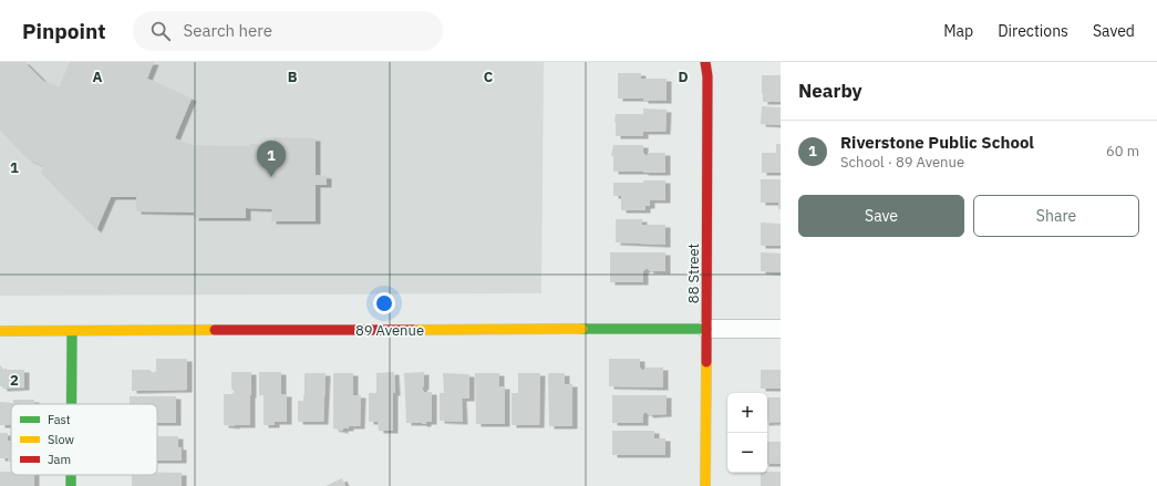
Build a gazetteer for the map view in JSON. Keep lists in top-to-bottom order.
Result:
{
  "streets": {
    "street": ["88 Street", "89 Avenue"]
  },
  "crossings": [
    ["88 Street", "89 Avenue"]
  ],
  "legend": ["Fast", "Slow", "Jam"],
  "page": {
    "header": "Pinpoint",
    "search": "Search here",
    "nav": ["Map", "Directions", "Saved"],
    "heading": "Nearby",
    "list": [
      {
        "mark": "1",
        "name": "Riverstone Public School",
        "note": "School · 89 Avenue",
        "value": "60 m"
      }
    ],
    "pins": "1",
    "buttons": ["Save", "Share"],
    "map_buttons": ["+", "−"]
  },
  "grid": {
    "columns": [
      "A",
      "B",
      "C",
      "D"
    ],
    "rows": ["1", "2"]
  }
}
